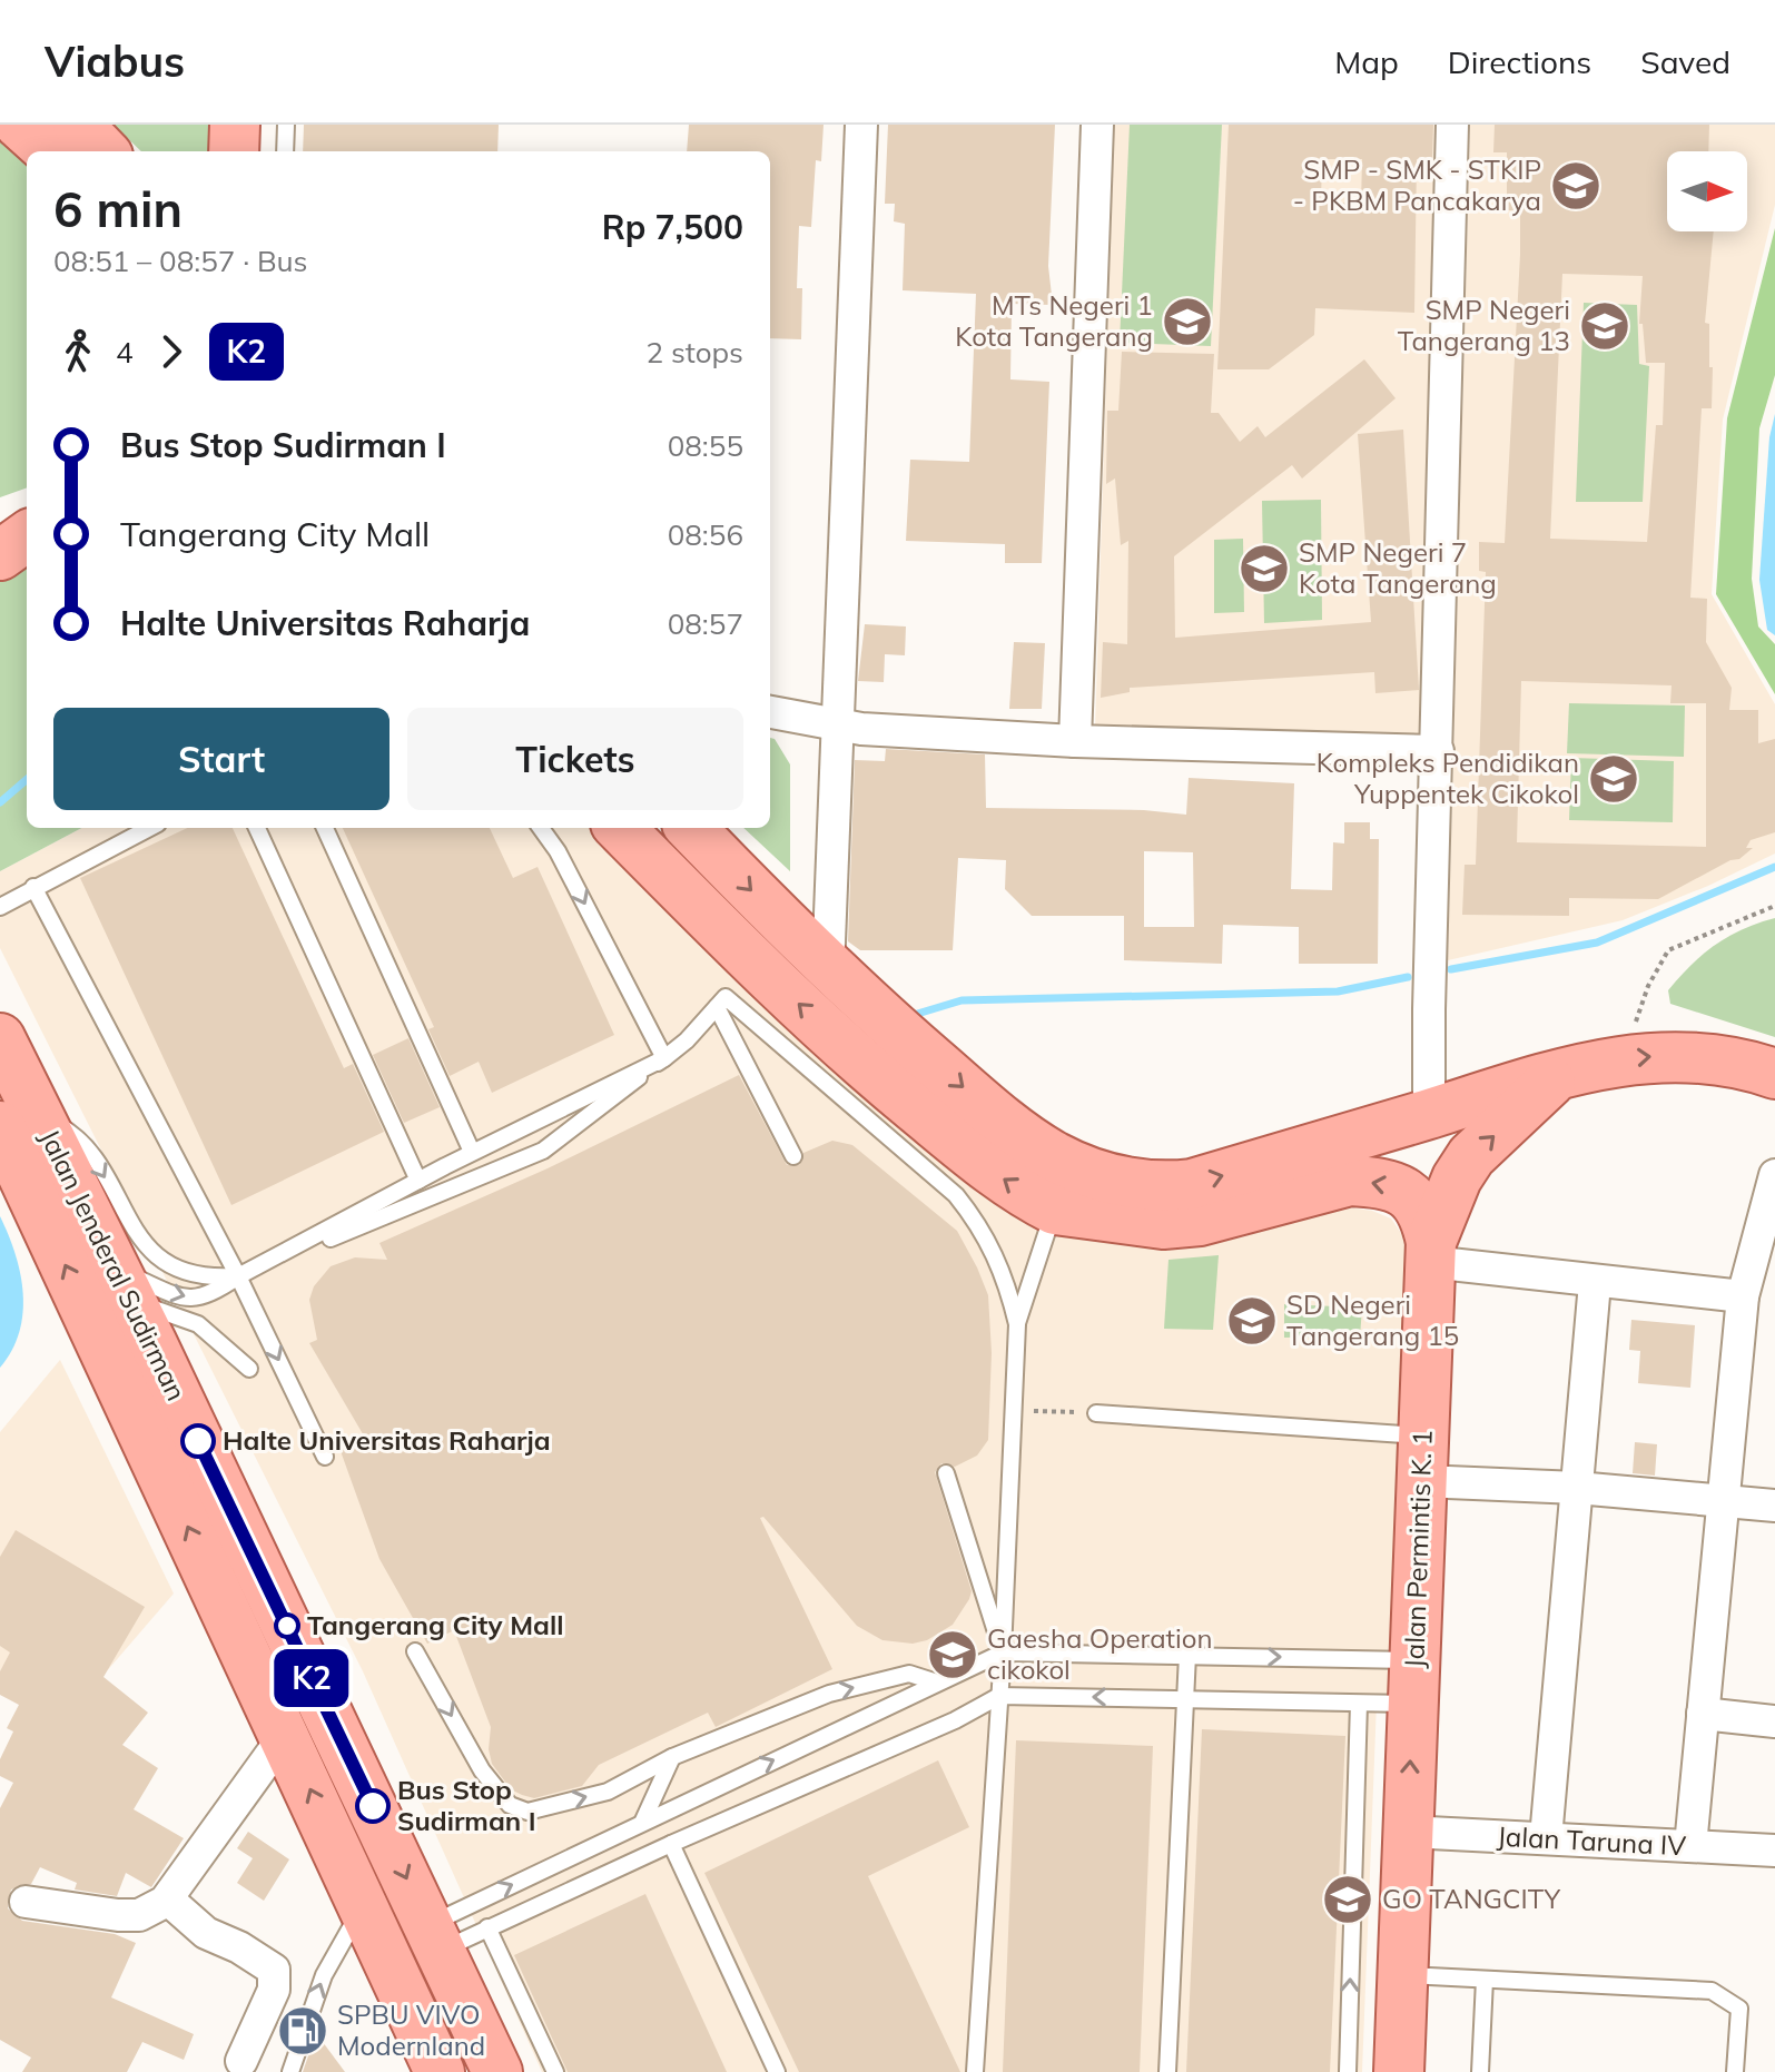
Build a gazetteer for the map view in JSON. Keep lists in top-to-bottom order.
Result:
{
  "streets": {
    "main road": ["Jalan Jenderal Sudirman", "Jalan Permintis K. 1"],
    "street": ["Jalan Taruna IV"]
  },
  "crossings": [
    ["Jalan Permintis K. 1", "Jalan Taruna IV"]
  ],
  "places": {
    "school or university": [
      "SMP - SMK - STKIP - PKBM Pancakarya",
      "MTs Negeri 1 Kota Tangerang",
      "SMP Negeri Tangerang 13",
      "SMP Negeri 7 Kota Tangerang",
      "Kompleks Pendidikan Yuppentek Cikokol",
      "SD Negeri Tangerang 15",
      "Gaesha Operation cikokol",
      "GO TANGCITY"
    ],
    "other": ["Halte Universitas Raharja", "Tangerang City Mall", "Bus Stop Sudirman I"],
    "fuel station": ["SPBU VIVO Modernland"]
  },
  "lines": ["bus line K2"],
  "north": "right",
  "page": {
    "header": "Viabus",
    "nav": ["Map", "Directions", "Saved"],
    "on_map": "K2",
    "heading": ["6 min", "08:51 – 08:57 · Bus", "Rp 7,500"],
    "legs": ["4", "K2", "2 stops"],
    "list": [
      {
        "name": "Bus Stop Sudirman I",
        "value": "08:55"
      },
      {
        "name": "Tangerang City Mall",
        "value": "08:56"
      },
      {
        "name": "Halte Universitas Raharja",
        "value": "08:57"
      }
    ],
    "buttons": ["Start", "Tickets"]
  }
}
